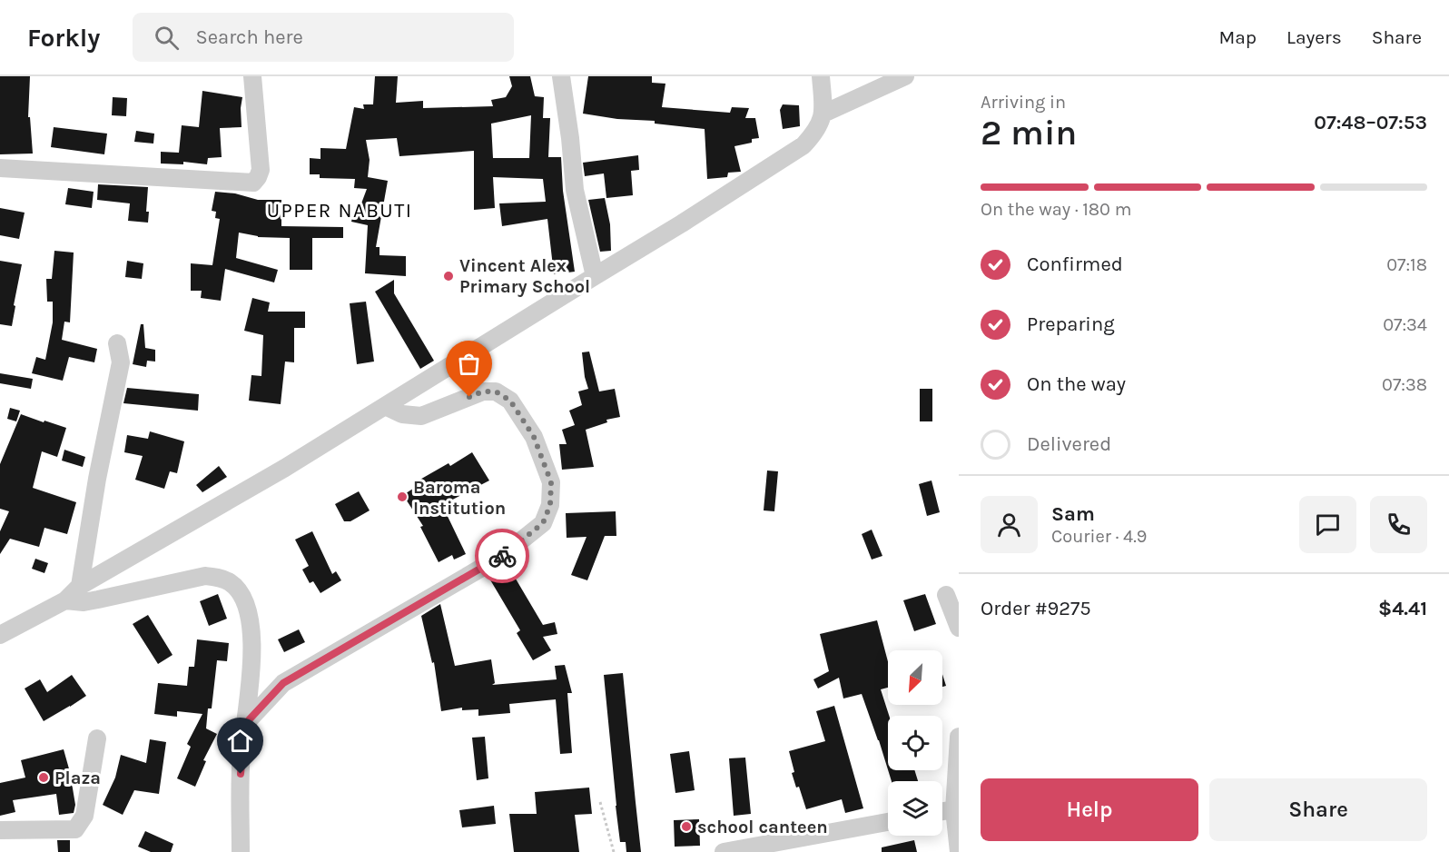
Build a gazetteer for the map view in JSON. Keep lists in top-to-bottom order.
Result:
{
  "districts": ["UPPER NABUTI"],
  "places": [
    "Vincent Alex Primary School",
    "Baroma Institution",
    "Plaza",
    "school canteen"
  ],
  "north": "bottom left",
  "page": {
    "header": "Forkly",
    "search": "Search here",
    "nav": ["Map", "Layers", "Share"],
    "heading": ["2 min", "Arriving in", "07:48–07:53"],
    "panel": [
      "Sam",
      "Courier · 4.9",
      "Order #9275",
      "$4.41"
    ],
    "bar": "On the way · 180 m",
    "list": [
      ["Confirmed", "07:18"],
      ["Preparing", "07:34"],
      ["On the way", "07:38"],
      "Delivered"
    ],
    "buttons": ["Help", "Share"]
  }
}
